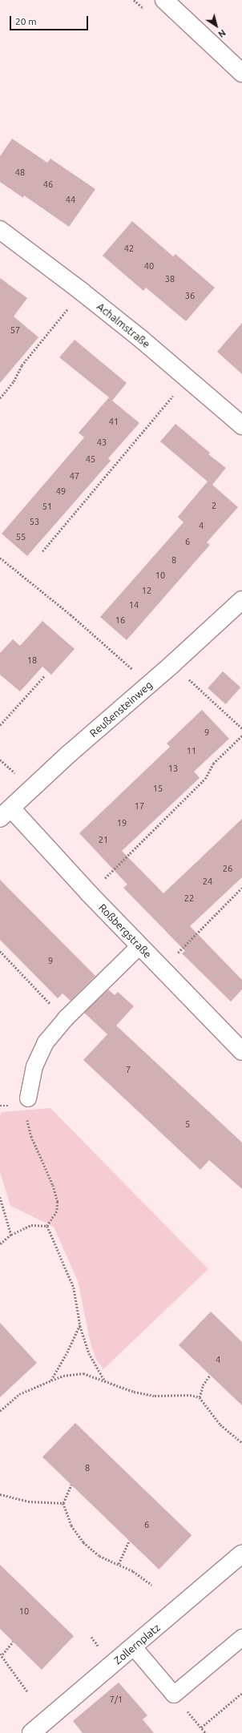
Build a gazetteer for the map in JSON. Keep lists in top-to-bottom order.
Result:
{
  "streets": {
    "street": [
      "Achalmstraße",
      "Reußensteinweg",
      "Roßbergstraße",
      "Zollernplatz"
    ]
  },
  "crossings": [
    ["Reußensteinweg", "Roßbergstraße"]
  ],
  "house_numbers": [
    "48",
    "46",
    "44",
    "42",
    "40",
    "38",
    "36",
    "57",
    "41",
    "43",
    "45",
    "47",
    "49",
    "2",
    "51",
    "53",
    "4",
    "55",
    "6",
    "8",
    "10",
    "12",
    "14",
    "16",
    "18",
    "9",
    "11",
    "13",
    "15",
    "17",
    "19",
    "21",
    "26",
    "24",
    "22",
    "9",
    "7",
    "5",
    "4",
    "8",
    "6",
    "10",
    "7/1"
  ],
  "scale_bar": "20 m",
  "north": "bottom right"
}
